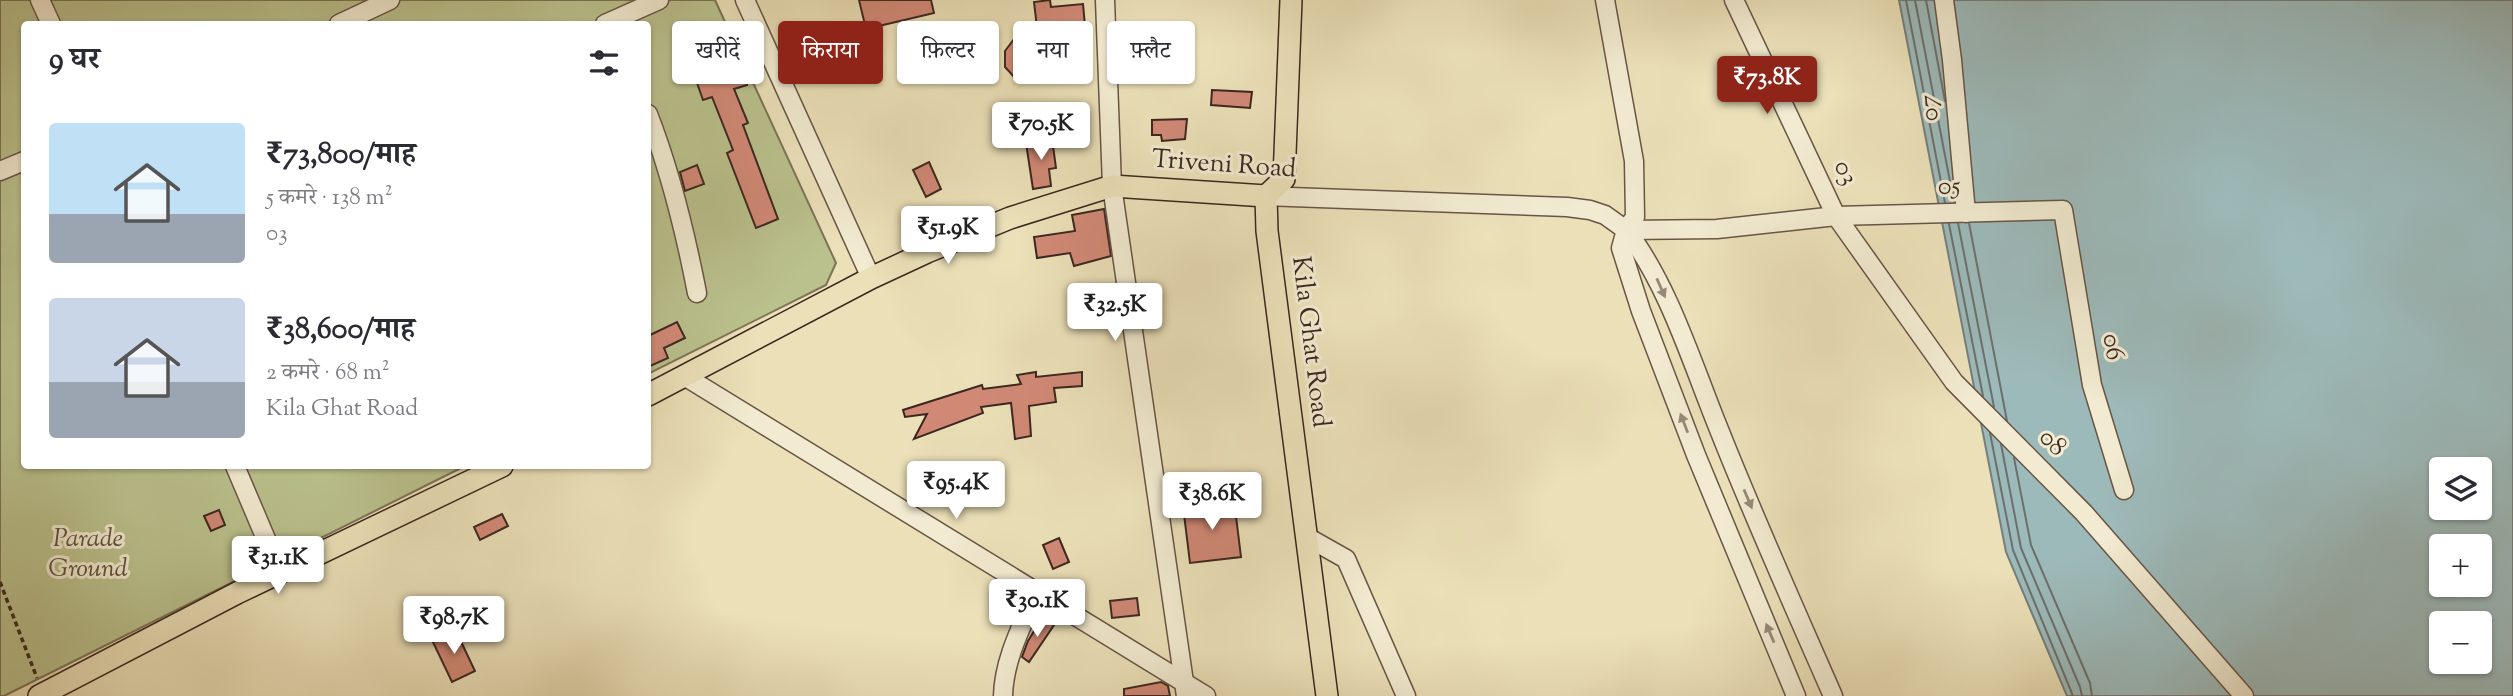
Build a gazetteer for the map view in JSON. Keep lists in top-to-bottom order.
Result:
{
  "streets": {
    "main road": ["Triveni Road", "Kila Ghat Road"],
    "street": [
      "07",
      "03",
      "05",
      "06",
      "08"
    ]
  },
  "crossings": [
    ["07", "05"],
    ["Triveni Road", "Kila Ghat Road"],
    ["03", "05"],
    ["03", "08"],
    ["05", "06"],
    ["05", "08"]
  ],
  "parks": ["Parade Ground"],
  "page": {
    "chip": [
      "खरीदें",
      "किराया",
      "फ़िल्टर",
      "नया",
      "फ़्लैट"
    ],
    "heading": "9 घर",
    "price": [
      "₹73.8K",
      "₹70.5K",
      "₹51.9K",
      "₹32.5K",
      "₹95.4K",
      "₹38.6K",
      "₹31.1K",
      "₹30.1K",
      "₹98.7K"
    ],
    "list": [
      {
        "name": "₹73,800/माह",
        "note": "5 कमरे · 138 m² · 03"
      },
      {
        "name": "₹38,600/माह",
        "note": "2 कमरे · 68 m² · Kila Ghat Road"
      }
    ],
    "map_buttons": ["+", "−"]
  }
}
